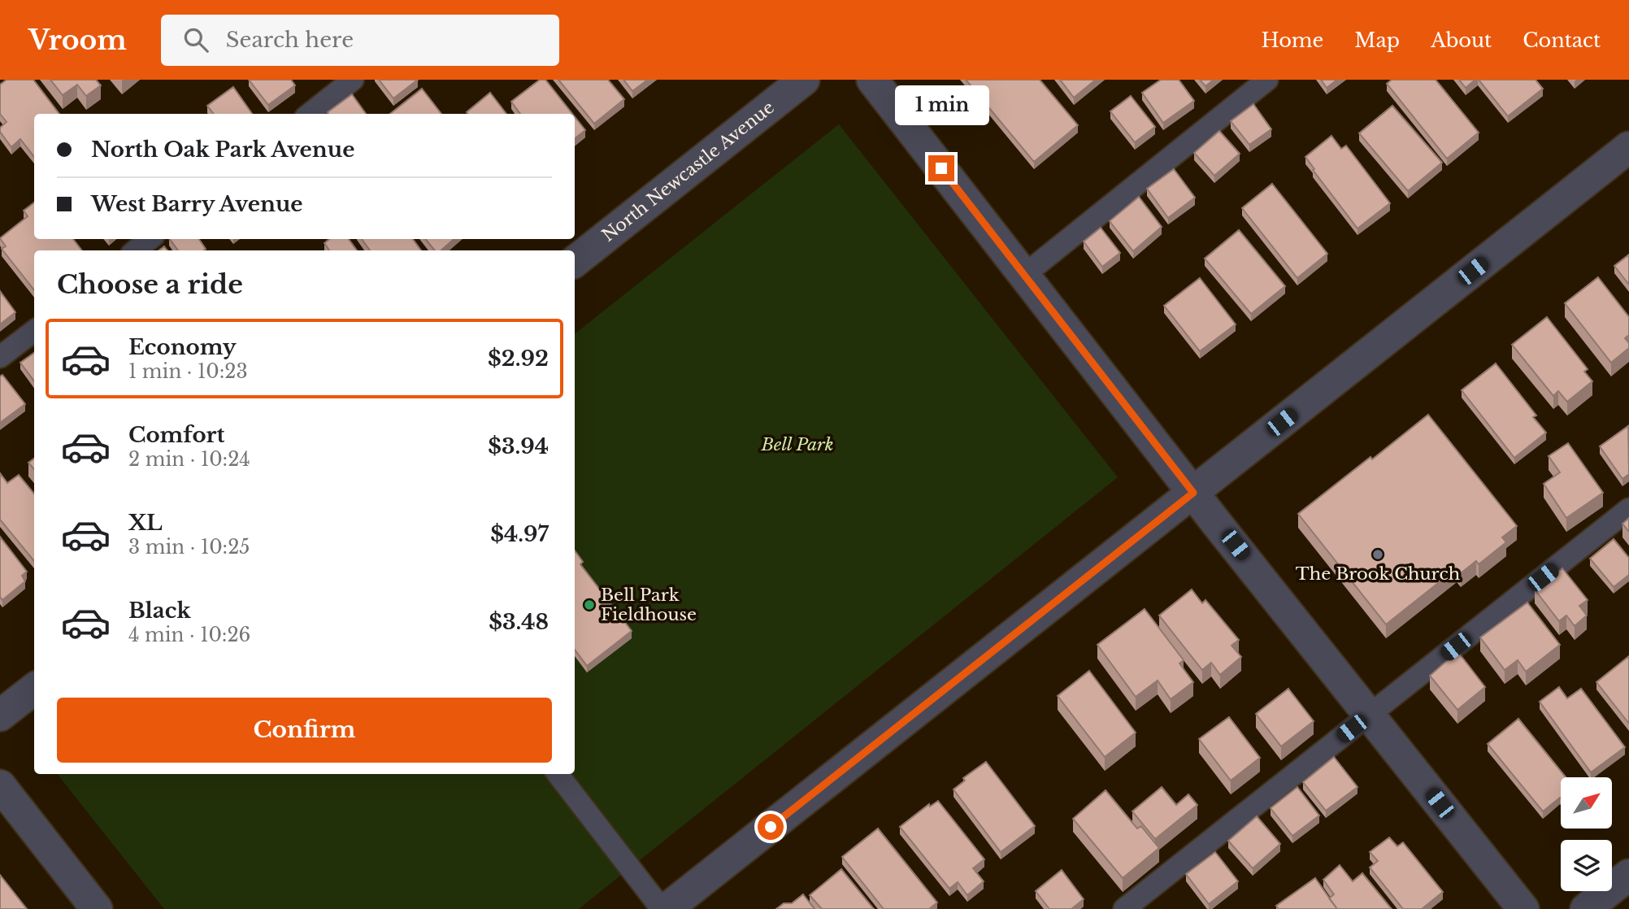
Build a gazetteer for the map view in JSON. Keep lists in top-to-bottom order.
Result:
{
  "streets": {
    "street": ["North Newcastle Avenue"]
  },
  "parks": ["Bell Park"],
  "places": ["The Brook Church", "Bell Park Fieldhouse"],
  "north": "top right",
  "page": {
    "header": "Vroom",
    "search": "Search here",
    "nav": [
      "Home",
      "Map",
      "About",
      "Contact"
    ],
    "bubble": "1 min",
    "banner": ["North Oak Park Avenue", "West Barry Avenue"],
    "heading": "Choose a ride",
    "list": [
      {
        "name": "Economy",
        "note": "1 min · 10:23",
        "value": "$2.92"
      },
      {
        "name": "Comfort",
        "note": "2 min · 10:24",
        "value": "$3.94"
      },
      {
        "name": "XL",
        "note": "3 min · 10:25",
        "value": "$4.97"
      },
      {
        "name": "Black",
        "note": "4 min · 10:26",
        "value": "$3.48"
      }
    ],
    "buttons": "Confirm"
  }
}
